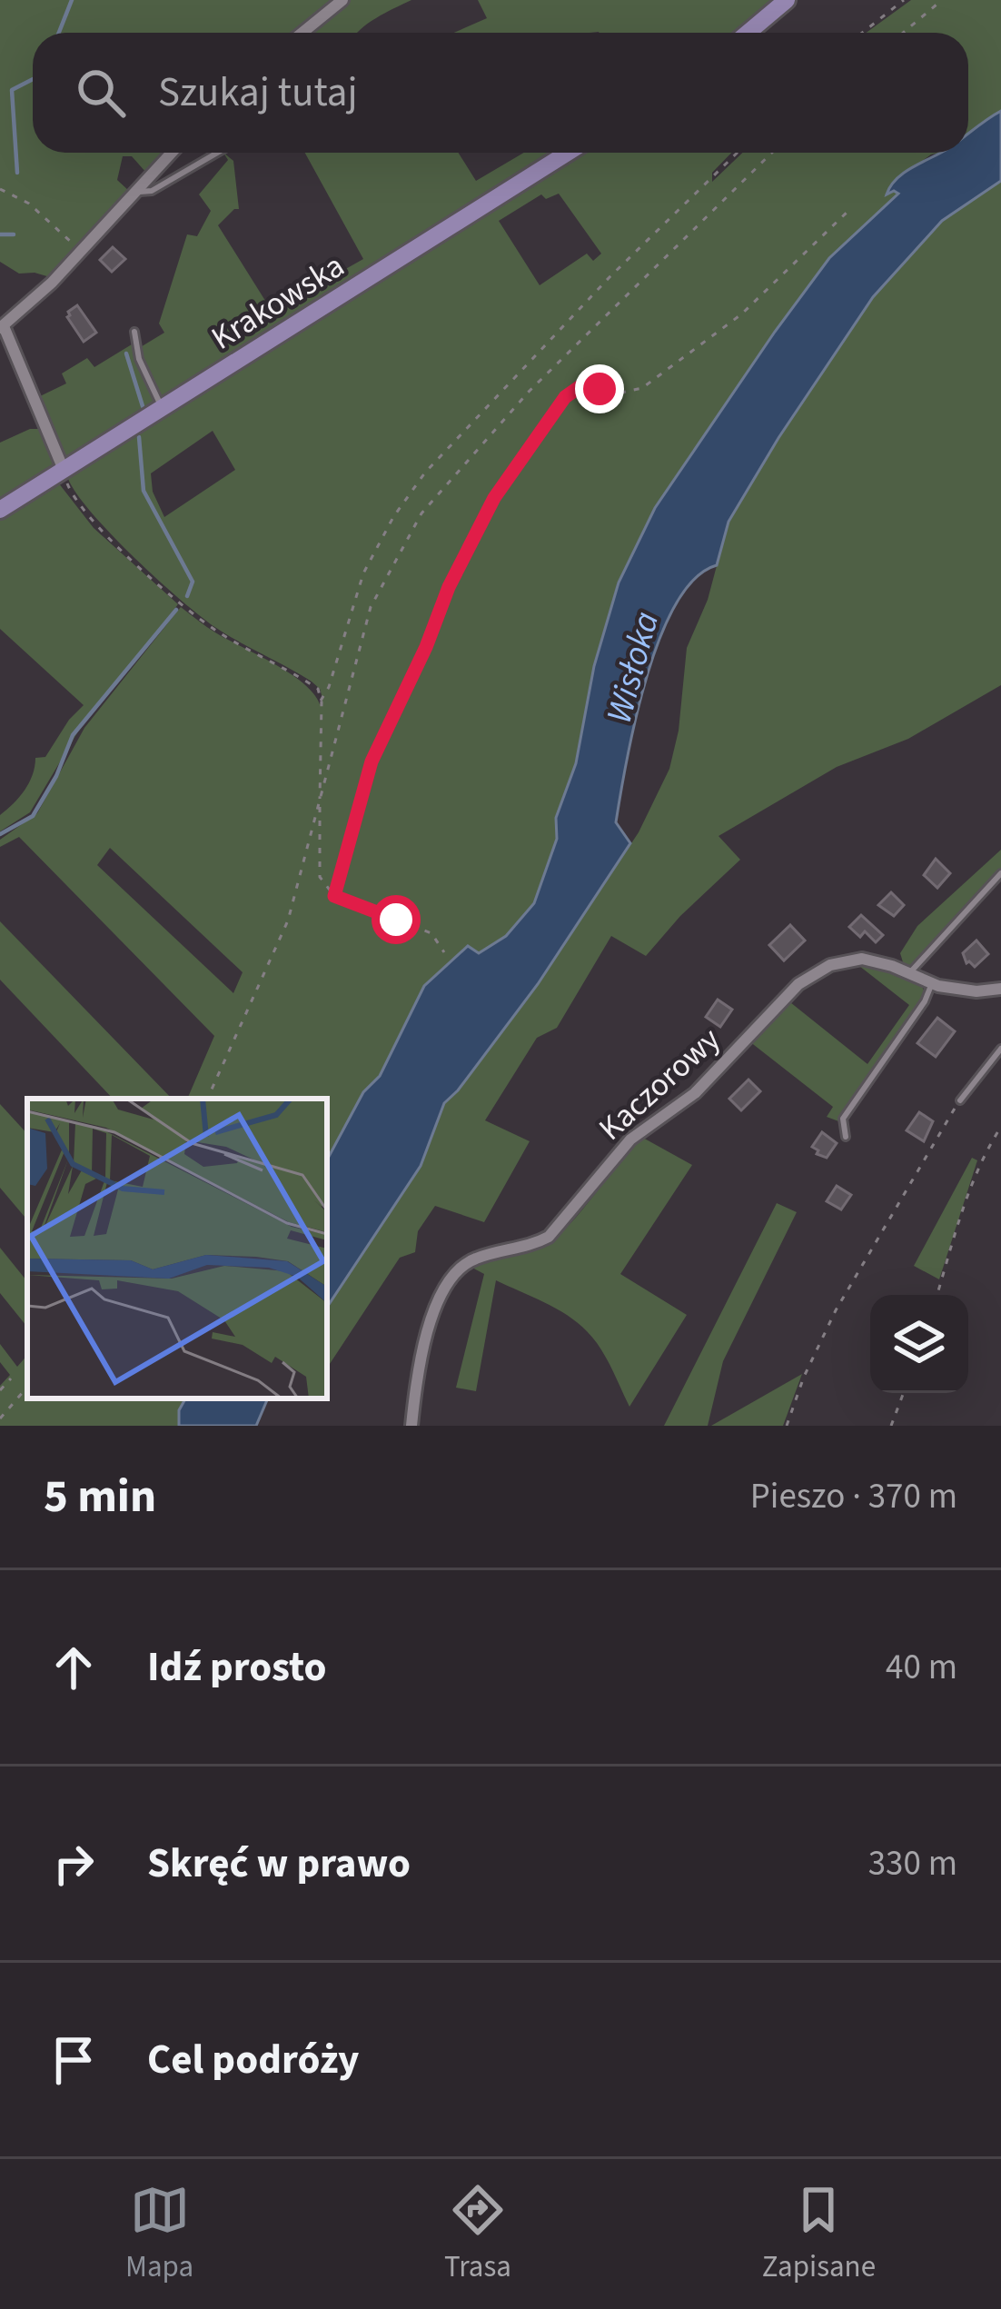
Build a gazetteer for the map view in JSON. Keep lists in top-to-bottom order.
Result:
{
  "streets": {
    "main road": ["Krakowska"],
    "street": ["Kaczorowy"]
  },
  "water": ["Wisłoka"],
  "page": {
    "search": "Szukaj tutaj",
    "heading": ["5 min", "Pieszo · 370 m"],
    "list": [
      ["Idź prosto", "40 m"],
      ["Skręć w prawo", "330 m"],
      "Cel podróży"
    ],
    "nav": ["Mapa", "Trasa", "Zapisane"]
  }
}
